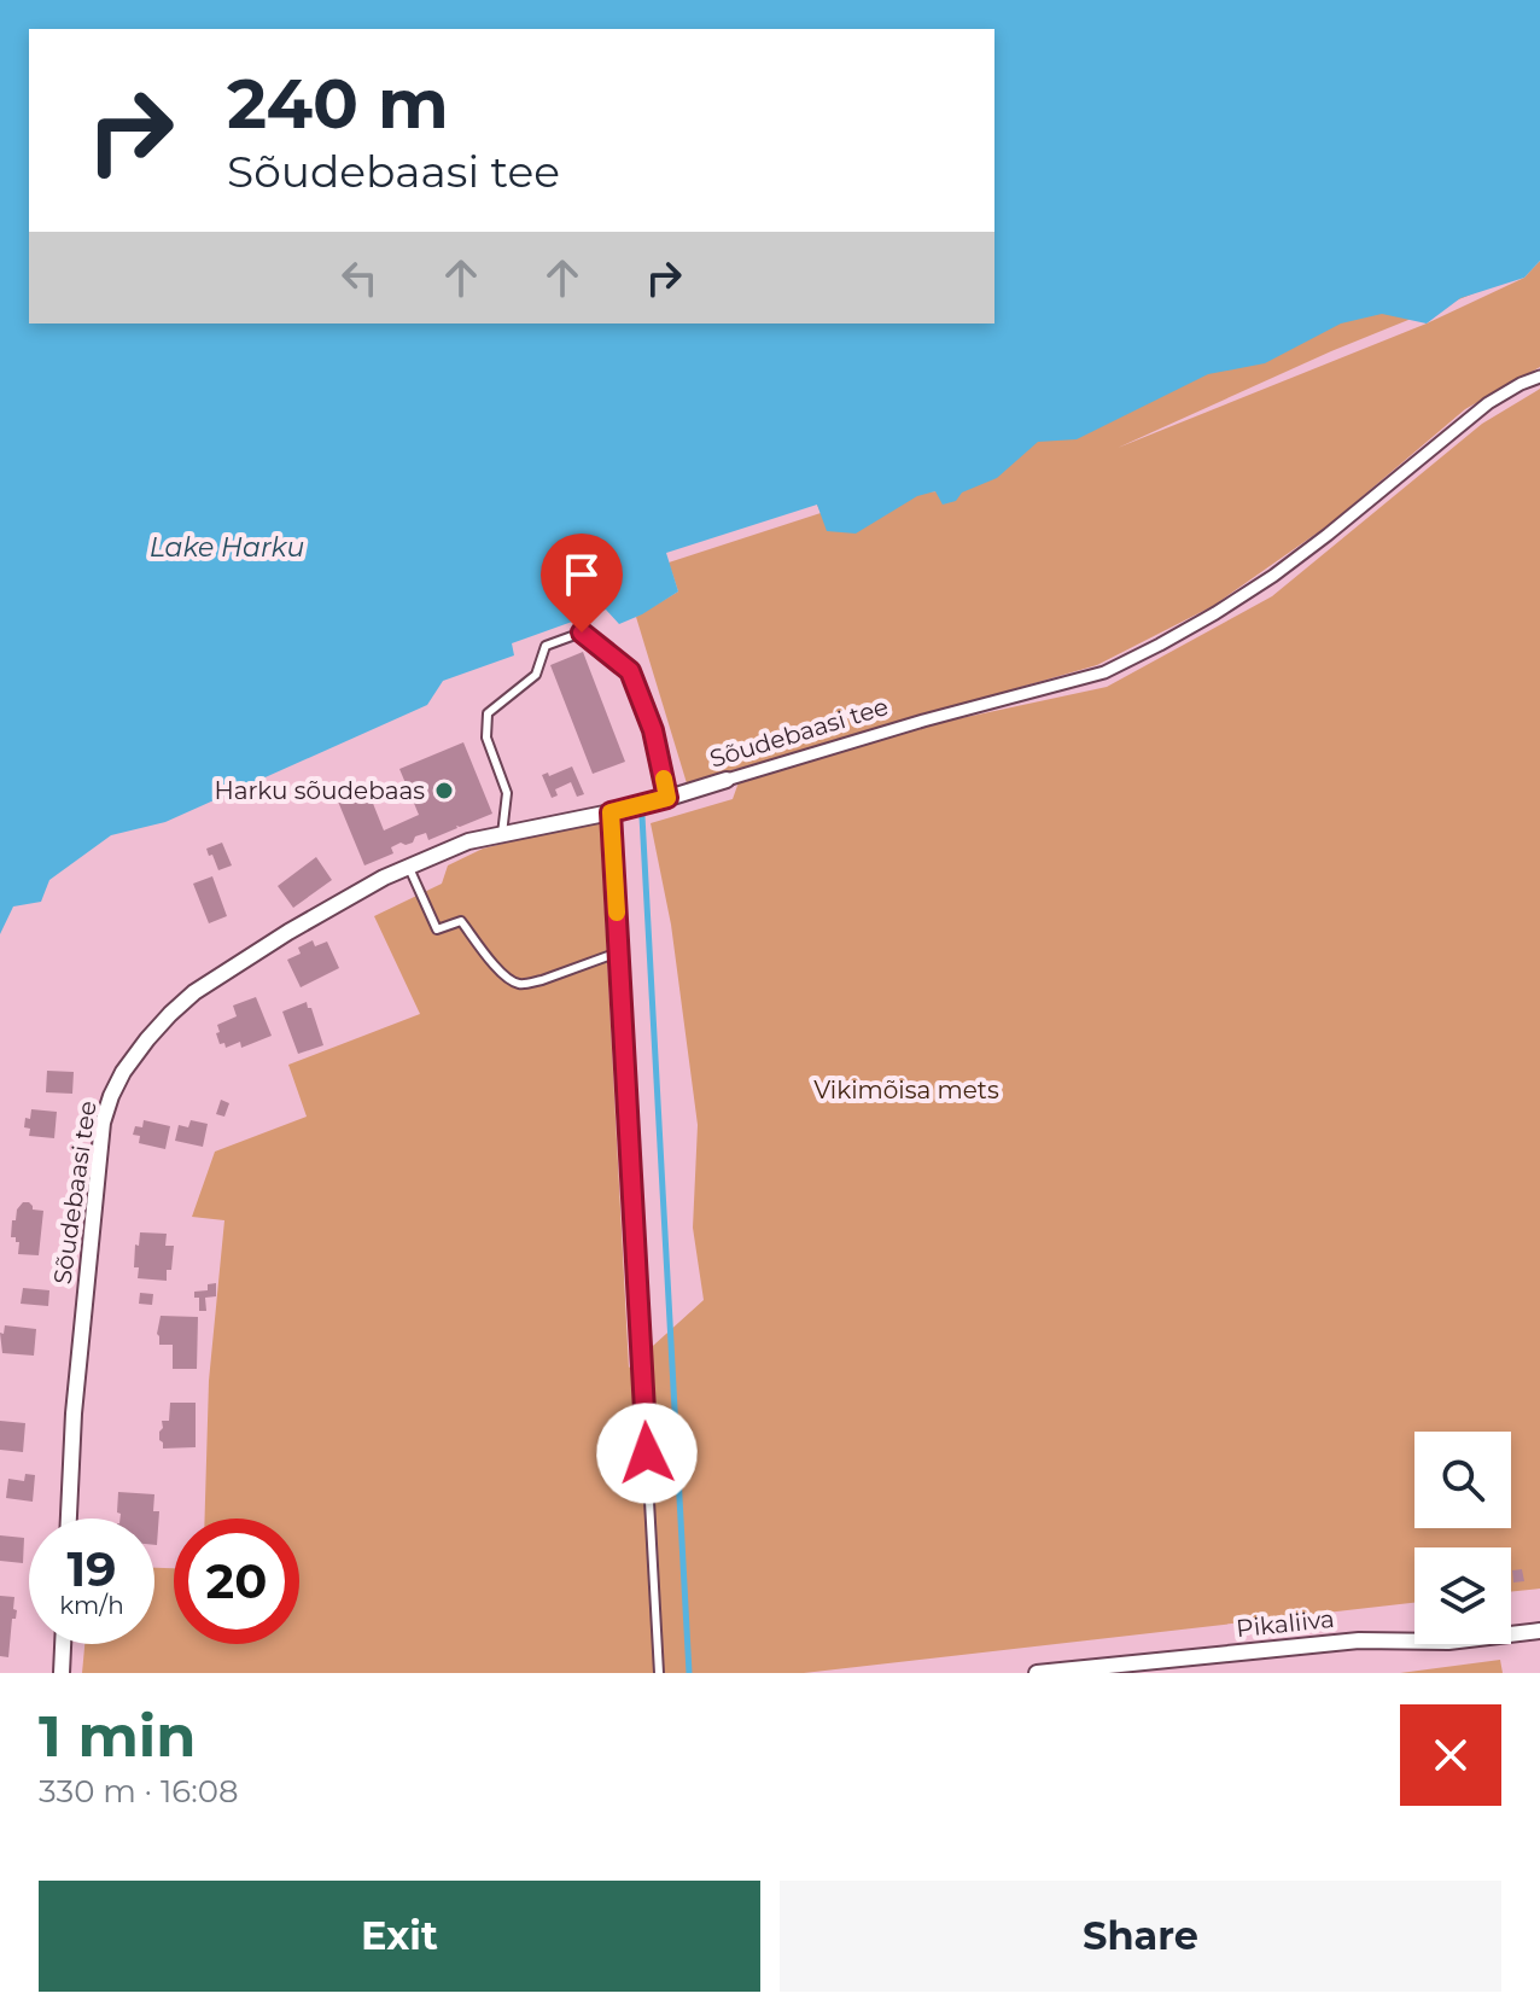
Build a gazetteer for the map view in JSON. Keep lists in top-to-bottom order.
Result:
{
  "streets": {
    "street": ["Sõudebaasi tee", "Pikaliiva"]
  },
  "water": ["Lake Harku"],
  "parks": ["Vikimõisa mets"],
  "places": ["Harku sõudebaas"],
  "page": {
    "turn": ["240 m", "Sõudebaasi tee"],
    "speed": "19 km/h",
    "limit": "20",
    "heading": ["1 min", "330 m · 16:08"],
    "buttons": ["Exit", "Share"]
  }
}
